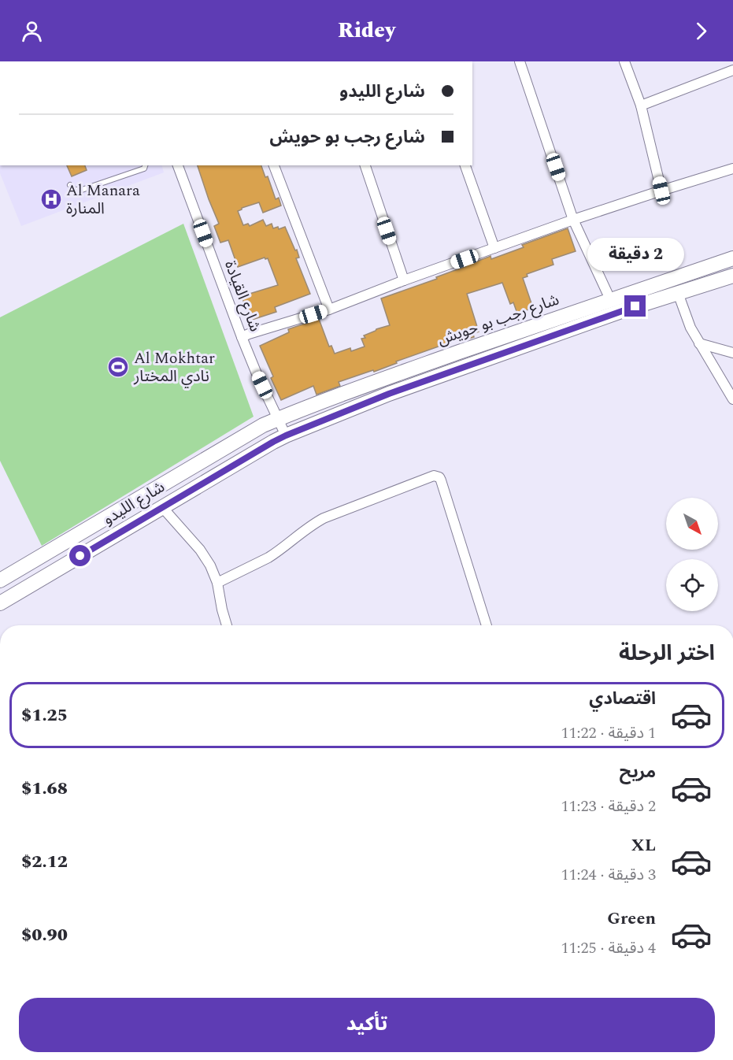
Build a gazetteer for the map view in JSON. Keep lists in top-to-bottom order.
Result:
{
  "streets": {
    "main road": ["شارع رجب بو حويش", "شارع الليدو"],
    "street": ["شارع القيادة"]
  },
  "crossings": [
    ["شارع القيادة", "شارع رجب بو حويش"],
    ["شارع القيادة", "شارع الليدو"],
    ["شارع رجب بو حويش", "شارع الليدو"]
  ],
  "places": {
    "hospital": ["Al Manara المنارة"],
    "sports": ["Al Mokhtar نادي المختار"]
  },
  "north": "bottom right",
  "page": {
    "header": "Ridey",
    "banner": ["شارع الليدو", "شارع رجب بو حويش"],
    "bubble": "2 دقيقة",
    "heading": "اختر الرحلة",
    "list": [
      {
        "name": "اقتصادي",
        "note": "1 دقيقة · 11:22",
        "value": "$1.25"
      },
      {
        "name": "مريح",
        "note": "2 دقيقة · 11:23",
        "value": "$1.68"
      },
      {
        "name": "XL",
        "note": "3 دقيقة · 11:24",
        "value": "$2.12"
      },
      {
        "name": "Green",
        "note": "4 دقيقة · 11:25",
        "value": "$0.90"
      }
    ],
    "buttons": "تأكيد"
  }
}
